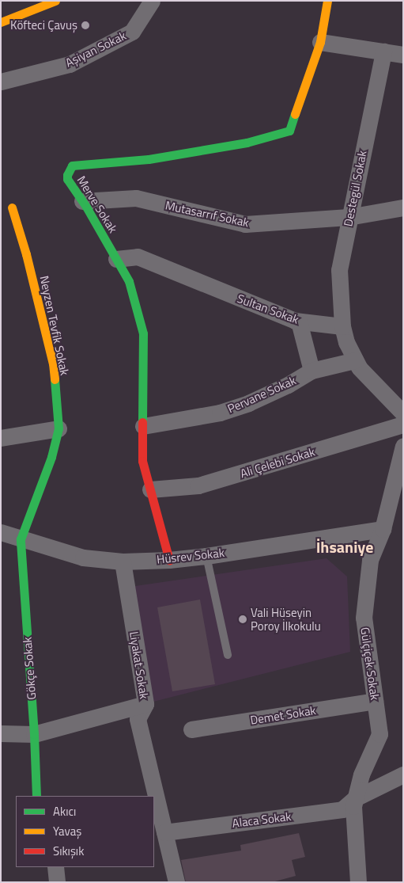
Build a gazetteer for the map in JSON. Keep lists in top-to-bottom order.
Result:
{
  "streets": {
    "street": [
      "Aşiyan Sokak",
      "Destegül Sokak",
      "Merve Sokak",
      "Mutasarrıf Sokak",
      "Sultan Sokak",
      "Neyzen Tevfik Sokak",
      "Pervane Sokak",
      "Ali Çelebi Sokak",
      "Hüsrev Sokak",
      "Gülçiçek Sokak",
      "Liyakat Sokak",
      "Gökçe Sokak",
      "Demet Sokak",
      "Alaca Sokak"
    ]
  },
  "crossings": [
    ["Destegül Sokak", "Mutasarrıf Sokak"],
    ["Destegül Sokak", "Sultan Sokak"],
    ["Merve Sokak", "Mutasarrıf Sokak"],
    ["Merve Sokak", "Sultan Sokak"],
    ["Merve Sokak", "Pervane Sokak"],
    ["Merve Sokak", "Ali Çelebi Sokak"],
    ["Merve Sokak", "Hüsrev Sokak"],
    ["Neyzen Tevfik Sokak", "Hüsrev Sokak"],
    ["Neyzen Tevfik Sokak", "Gökçe Sokak"],
    ["Hüsrev Sokak", "Gülçiçek Sokak"],
    ["Hüsrev Sokak", "Liyakat Sokak"],
    ["Hüsrev Sokak", "Gökçe Sokak"],
    ["Gülçiçek Sokak", "Demet Sokak"],
    ["Gülçiçek Sokak", "Alaca Sokak"],
    ["Liyakat Sokak", "Alaca Sokak"]
  ],
  "districts": ["İhsaniye"],
  "places": ["Köfteci Çavuş", "Vali Hüseyin Poroy İlkokulu"],
  "legend": ["Akıcı", "Yavaş", "Sıkışık"]
}
